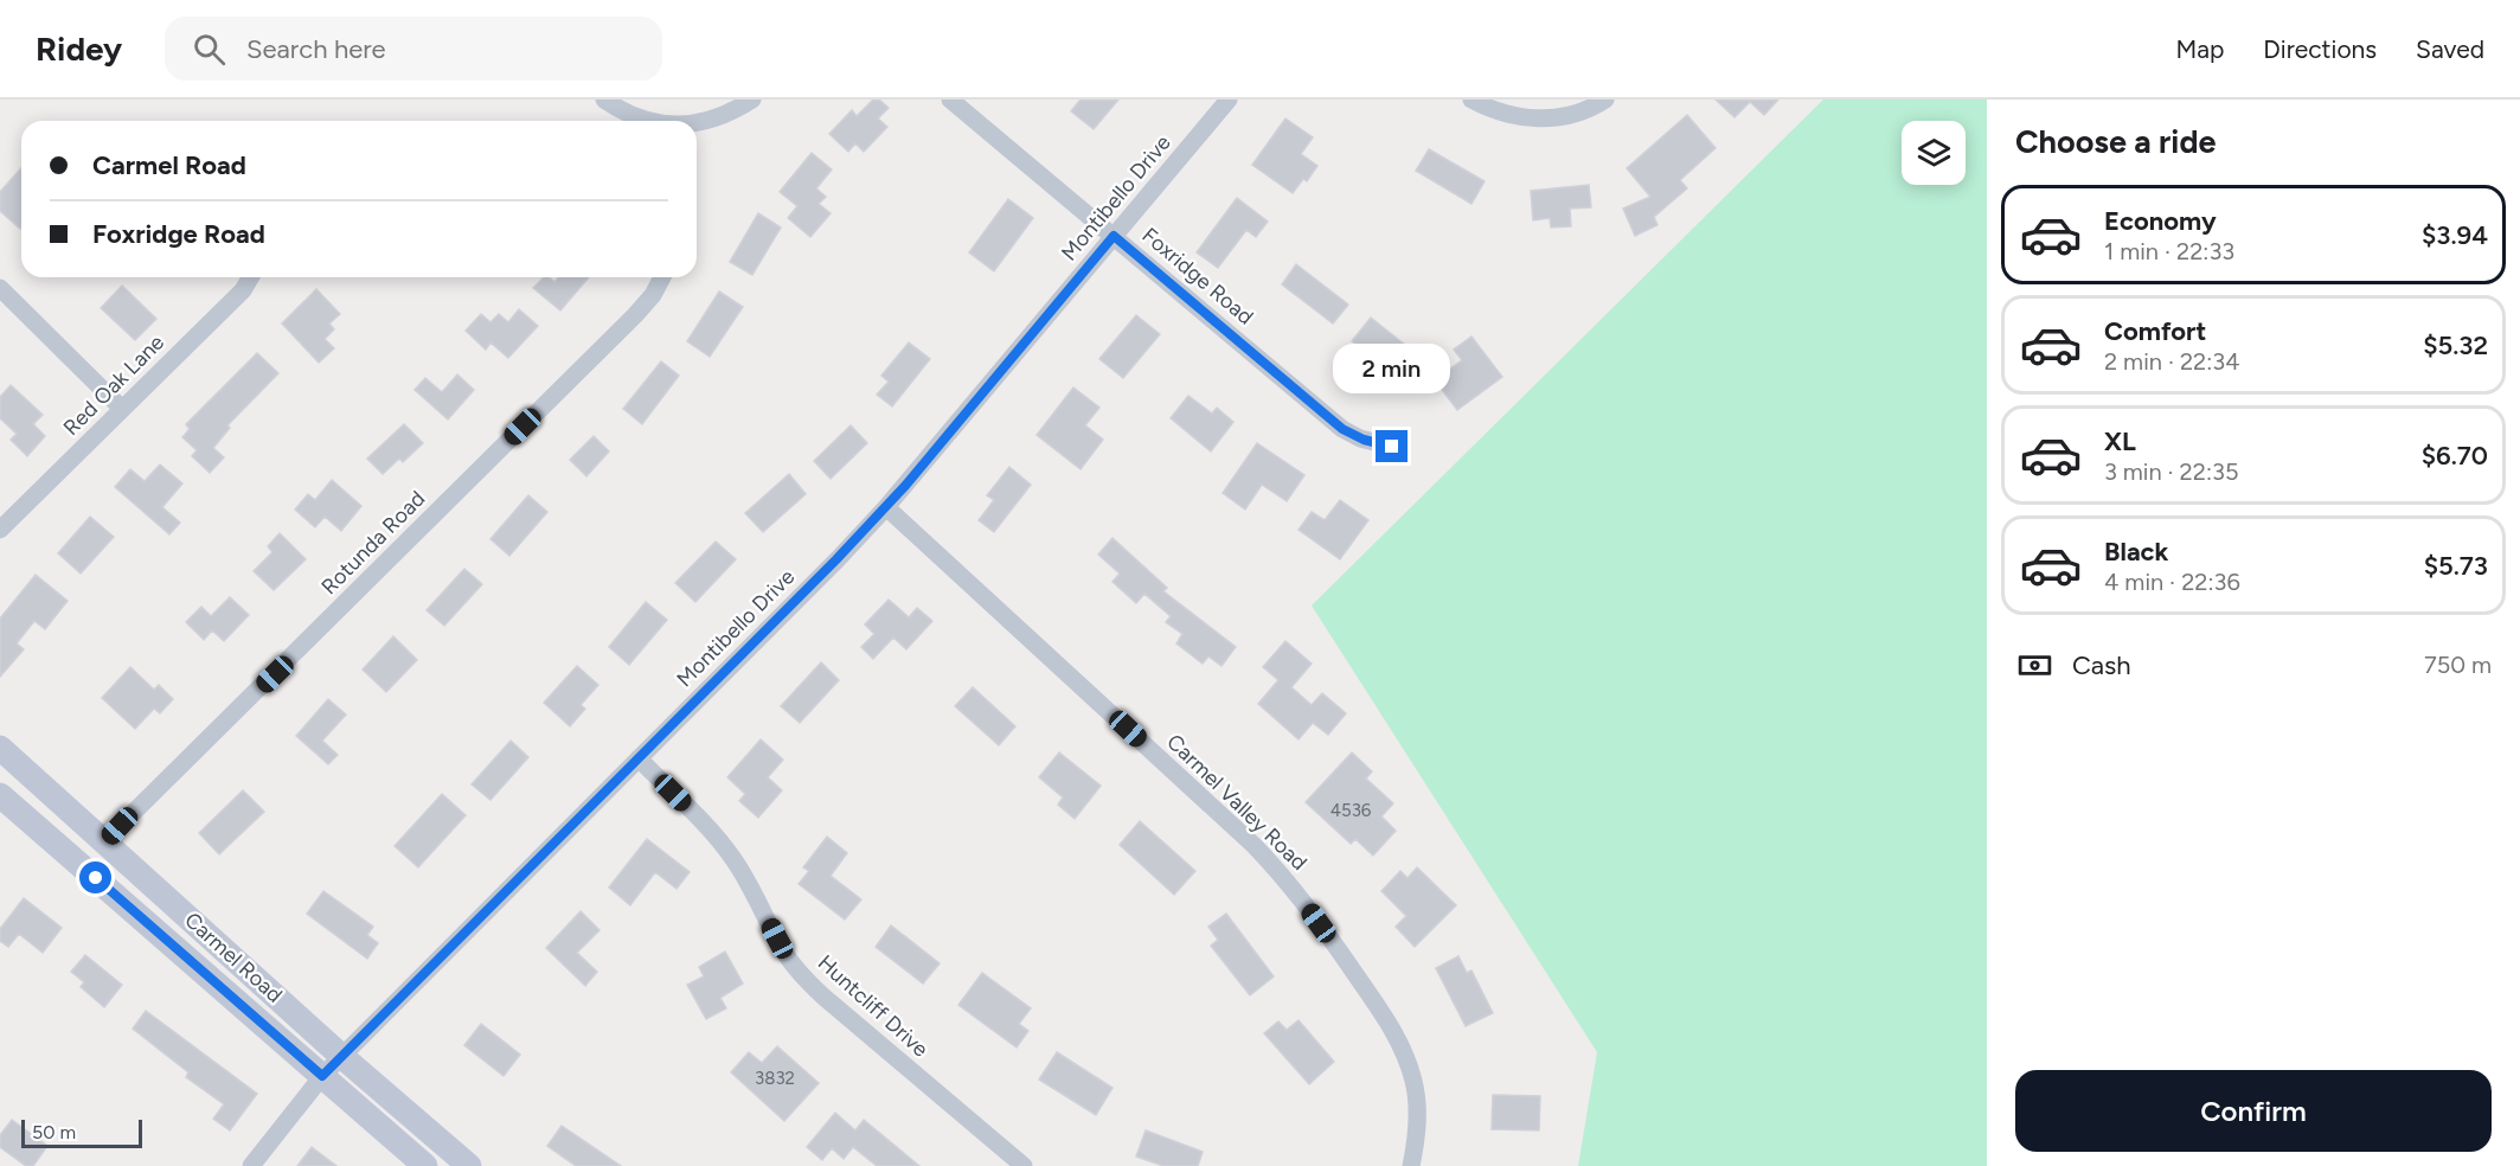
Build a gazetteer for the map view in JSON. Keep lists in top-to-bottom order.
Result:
{
  "streets": {
    "main road": ["Carmel Road"],
    "street": [
      "Montibello Drive",
      "Foxridge Road",
      "Red Oak Lane",
      "Rotunda Road",
      "Carmel Valley Road",
      "Huntcliff Drive"
    ]
  },
  "crossings": [
    ["Montibello Drive", "Foxridge Road"],
    ["Montibello Drive", "Carmel Valley Road"],
    ["Montibello Drive", "Carmel Road"],
    ["Montibello Drive", "Huntcliff Drive"],
    ["Rotunda Road", "Carmel Road"]
  ],
  "house_numbers": ["4536", "3832"],
  "scale_bar": "50 m",
  "page": {
    "header": "Ridey",
    "search": "Search here",
    "nav": ["Map", "Directions", "Saved"],
    "heading": "Choose a ride",
    "banner": ["Carmel Road", "Foxridge Road"],
    "list": [
      {
        "name": "Economy",
        "note": "1 min · 22:33",
        "value": "$3.94"
      },
      {
        "name": "Comfort",
        "note": "2 min · 22:34",
        "value": "$5.32"
      },
      {
        "name": "XL",
        "note": "3 min · 22:35",
        "value": "$6.70"
      },
      {
        "name": "Black",
        "note": "4 min · 22:36",
        "value": "$5.73"
      }
    ],
    "bubble": "2 min",
    "pay": ["Cash", "750 m"],
    "buttons": "Confirm",
    "scale": "50 m"
  }
}
